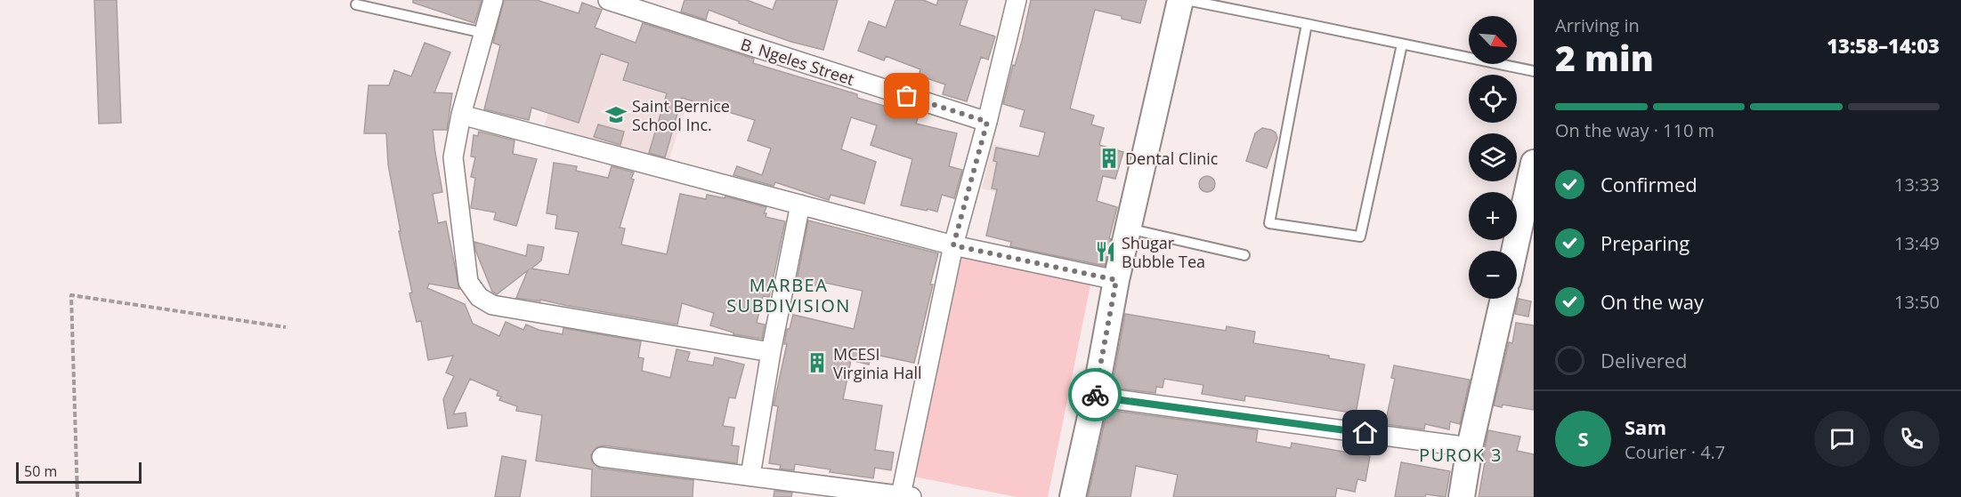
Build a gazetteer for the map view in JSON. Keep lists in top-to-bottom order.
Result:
{
  "streets": {
    "street": ["B. Ngeles Street"]
  },
  "districts": ["MARBEA SUBDIVISION", "PUROK 3"],
  "places": {
    "school or university": ["Saint Bernice School Inc."],
    "building": ["Dental Clinic", "MCESI Virginia Hall"],
    "restaurant": ["Shugar Bubble Tea"]
  },
  "scale_bar": "50 m",
  "north": "bottom right",
  "page": {
    "heading": ["2 min", "Arriving in", "13:58–14:03"],
    "panel": ["Sam", "Courier · 4.7"],
    "map_buttons": ["+", "−"],
    "bar": "On the way · 110 m",
    "list": [
      ["Confirmed", "13:33"],
      ["Preparing", "13:49"],
      ["On the way", "13:50"],
      "Delivered"
    ],
    "round": "S",
    "scale": "50 m"
  }
}
